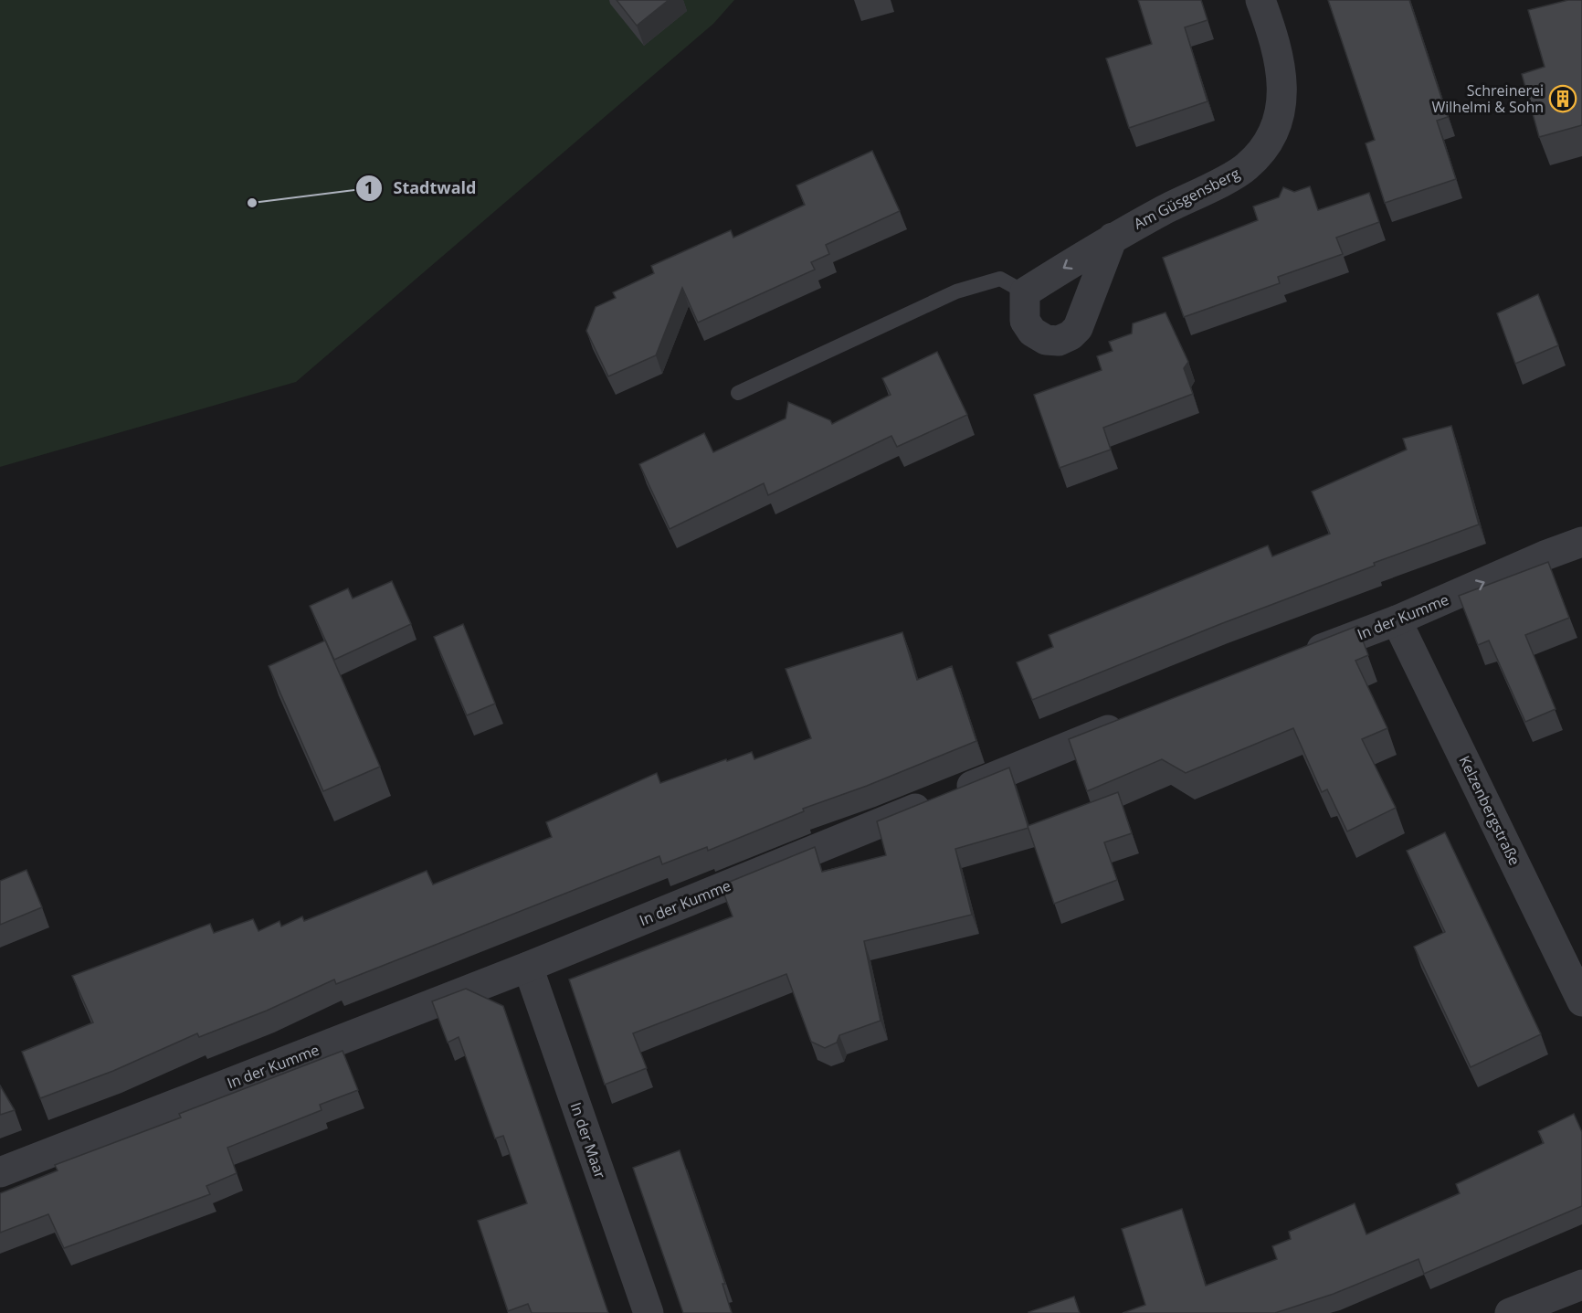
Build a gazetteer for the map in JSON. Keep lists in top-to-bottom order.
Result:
{
  "streets": {
    "street": [
      "Am Güsgensberg",
      "In der Kumme",
      "Kelzenbergstraße",
      "In der Maar"
    ]
  },
  "crossings": [
    ["In der Kumme", "Kelzenbergstraße"],
    ["In der Kumme", "In der Maar"]
  ],
  "places": {
    "building": ["Schreinerei Wilhelmi & Sohn"],
    "other": ["Stadtwald"]
  }
}
